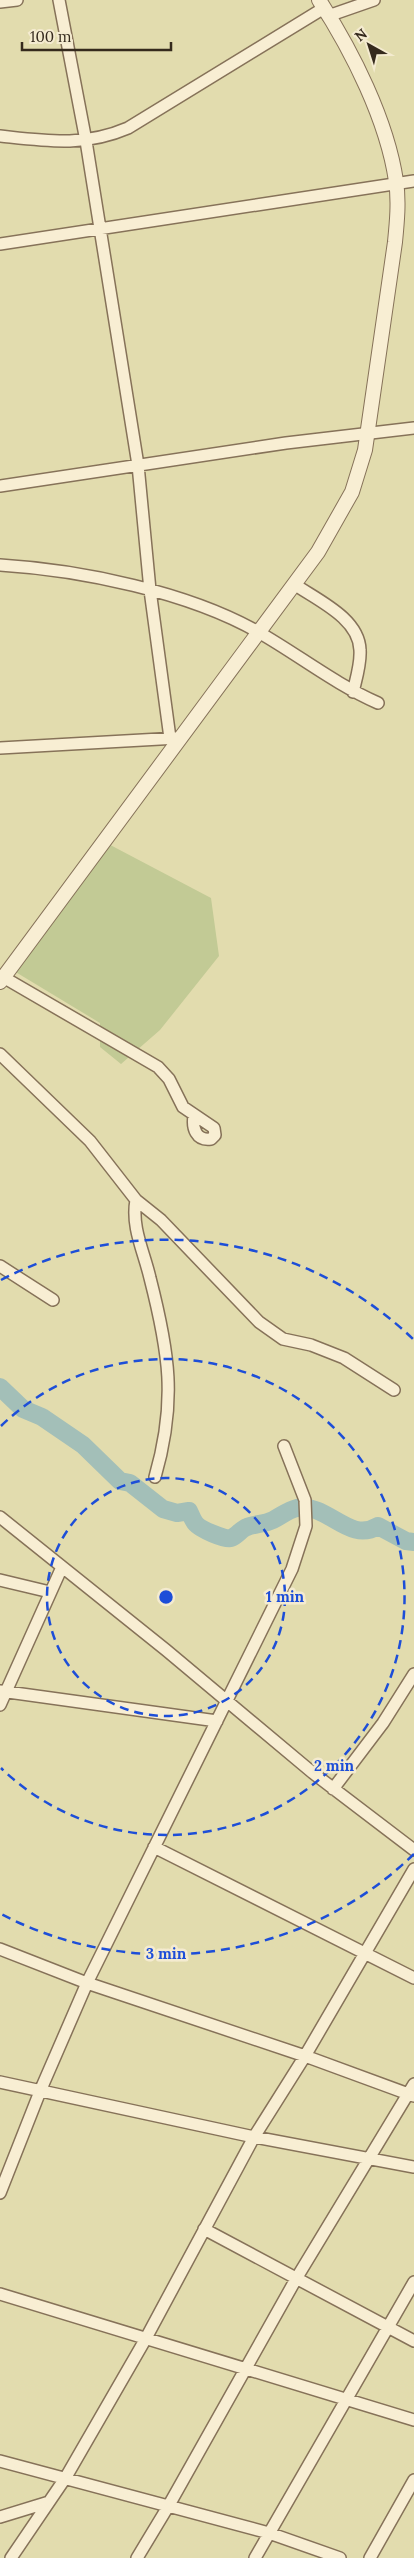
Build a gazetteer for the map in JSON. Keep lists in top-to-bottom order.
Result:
{
  "scale_bar": "100 m",
  "north": "top left",
  "rings": ["1 min", "2 min", "3 min"]
}
